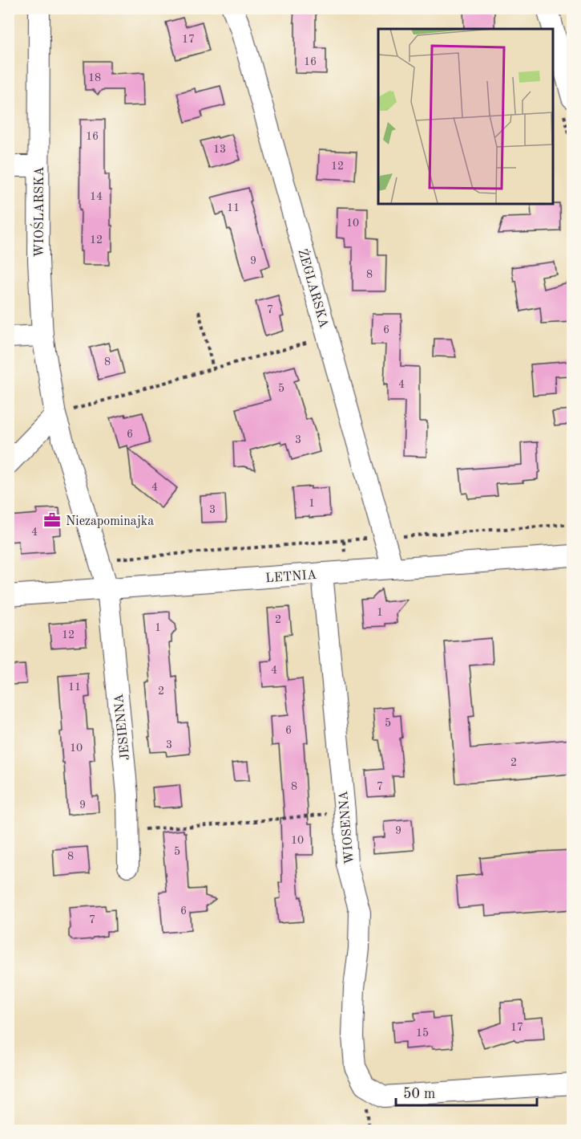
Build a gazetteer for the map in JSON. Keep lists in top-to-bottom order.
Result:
{
  "streets": {
    "street": [
      "WIOŚLARSKA",
      "ŻEGLARSKA",
      "LETNIA",
      "JESIENNA",
      "WIOSENNA"
    ]
  },
  "crossings": [
    ["WIOŚLARSKA", "LETNIA"],
    ["WIOŚLARSKA", "JESIENNA"],
    ["ŻEGLARSKA", "LETNIA"],
    ["LETNIA", "JESIENNA"],
    ["LETNIA", "WIOSENNA"]
  ],
  "places": {
    "office": ["Niezapominajka"]
  },
  "house_numbers": [
    "17",
    "16",
    "18",
    "16",
    "13",
    "12",
    "14",
    "11",
    "10",
    "12",
    "9",
    "8",
    "7",
    "6",
    "8",
    "4",
    "5",
    "6",
    "3",
    "4",
    "1",
    "3",
    "4",
    "1",
    "2",
    "1",
    "12",
    "4",
    "11",
    "2",
    "5",
    "6",
    "3",
    "10",
    "2",
    "8",
    "7",
    "9",
    "9",
    "10",
    "5",
    "8",
    "6",
    "7",
    "17",
    "15"
  ],
  "scale_bar": "50 m"
}
